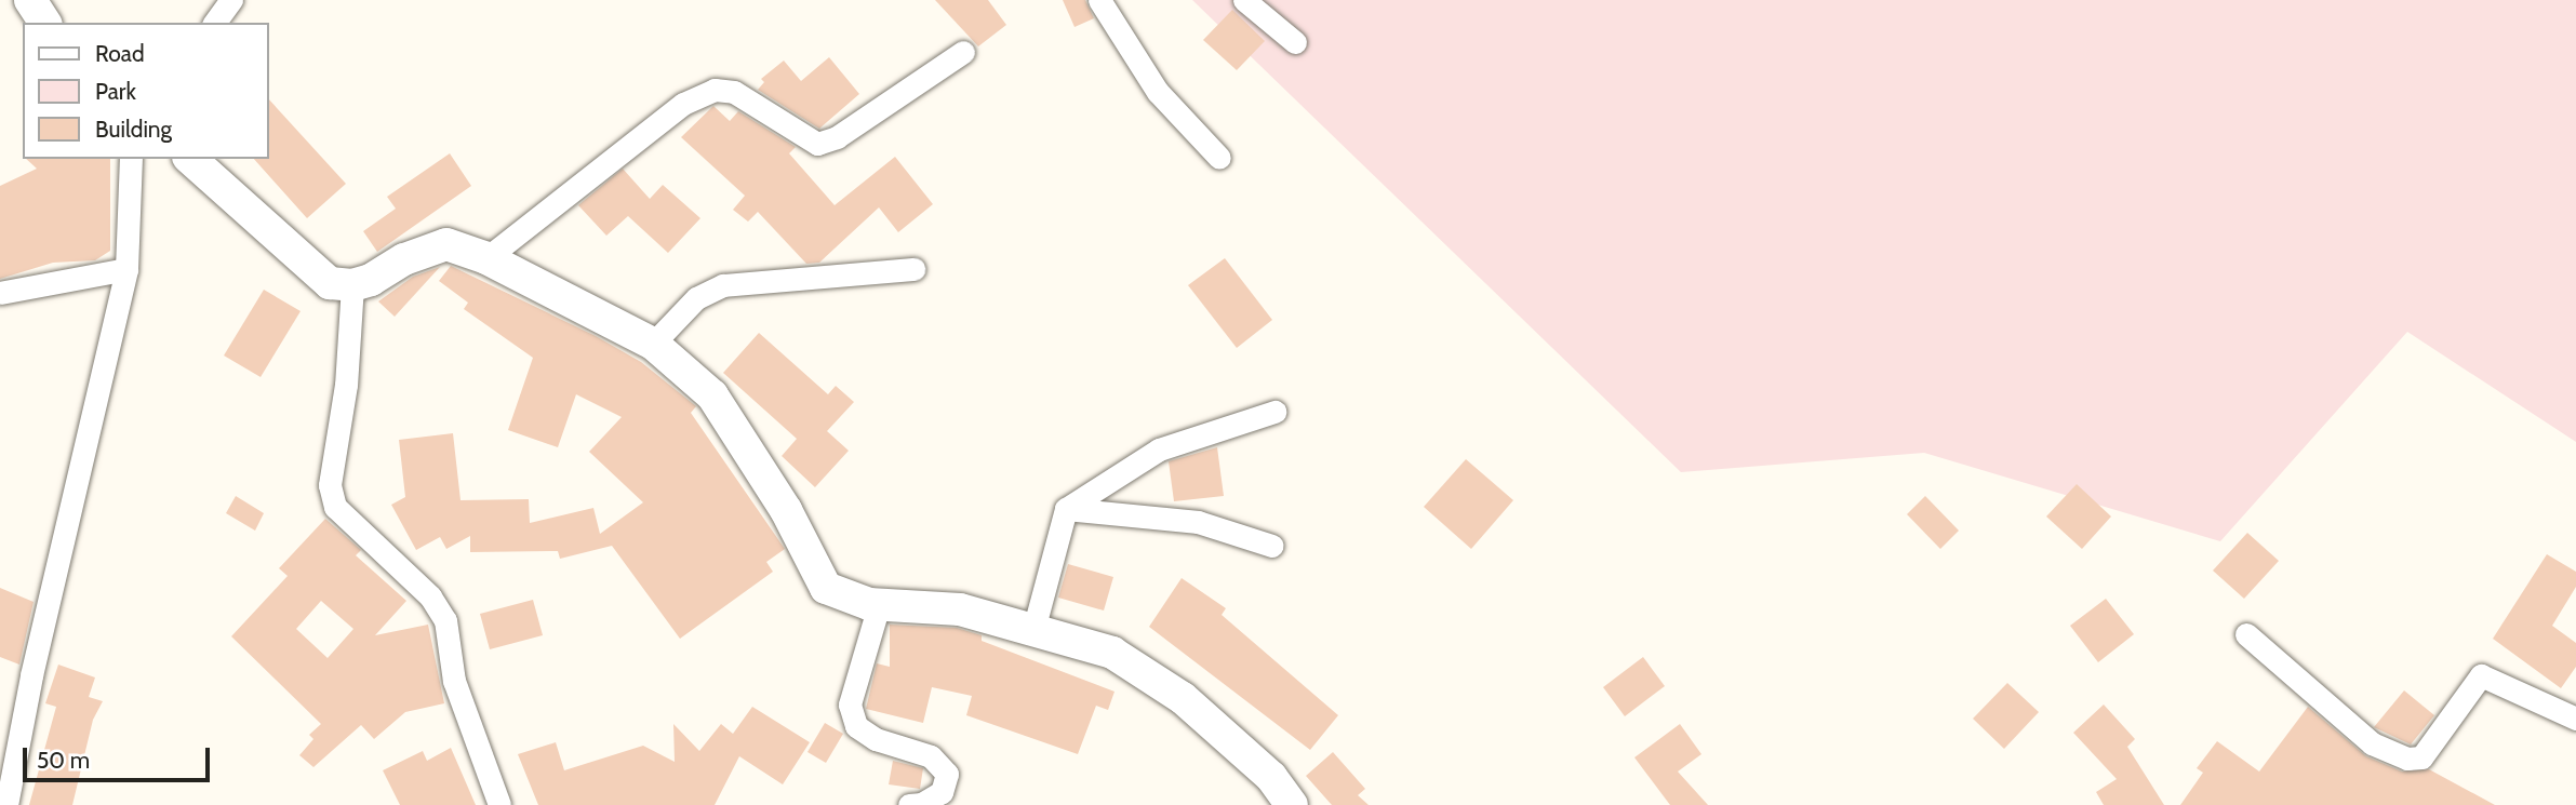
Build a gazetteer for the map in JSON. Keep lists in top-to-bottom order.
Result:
{
  "legend": ["Road", "Park", "Building"],
  "scale_bar": "50 m"
}
